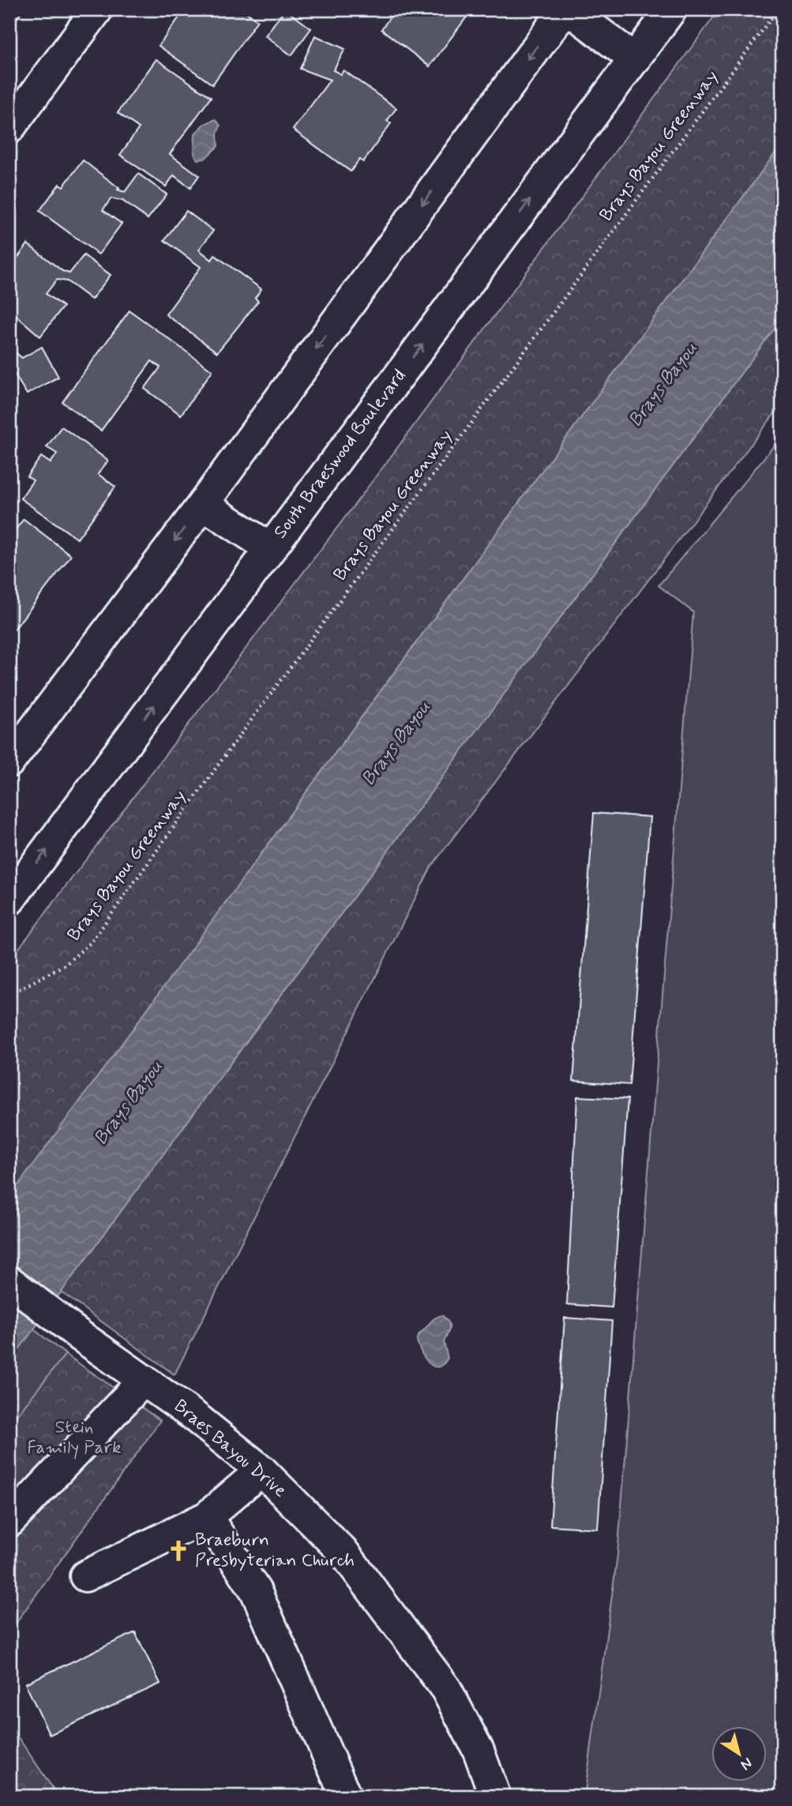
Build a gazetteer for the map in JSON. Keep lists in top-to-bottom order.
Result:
{
  "streets": {
    "main road": ["South Braeswood Boulevard", "Braes Bayou Drive"],
    "path": ["Brays Bayou Greenway"]
  },
  "water": ["Brays Bayou"],
  "parks": ["Stein Family Park"],
  "places": {
    "church": ["Braeburn Presbyterian Church"]
  },
  "north": "bottom right"
}
